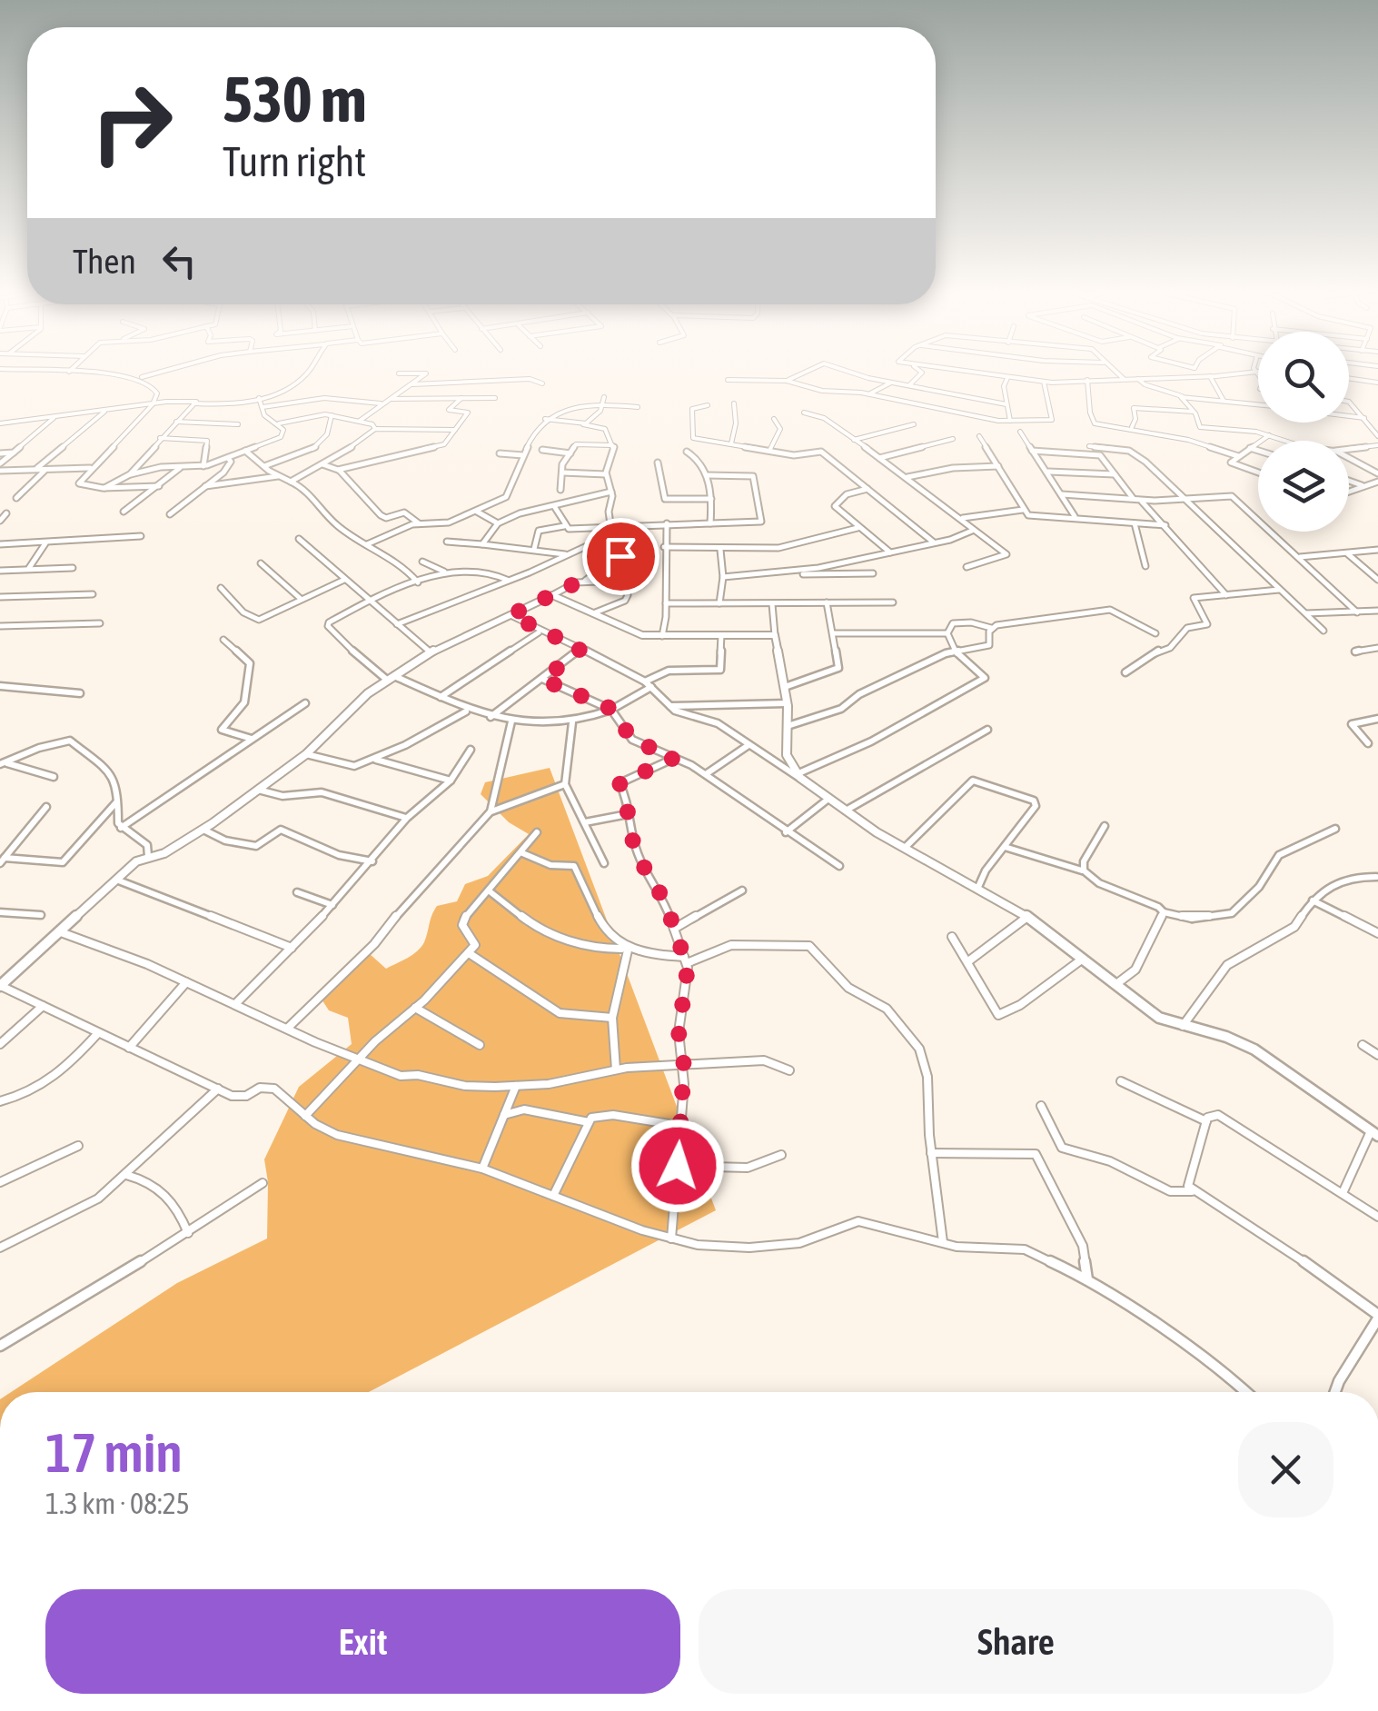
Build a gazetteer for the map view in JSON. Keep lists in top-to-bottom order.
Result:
{
  "page": {
    "turn": ["530 m", "Turn right"],
    "then": "Then",
    "heading": ["17 min", "1.3 km · 08:25"],
    "buttons": ["Exit", "Share"]
  }
}
